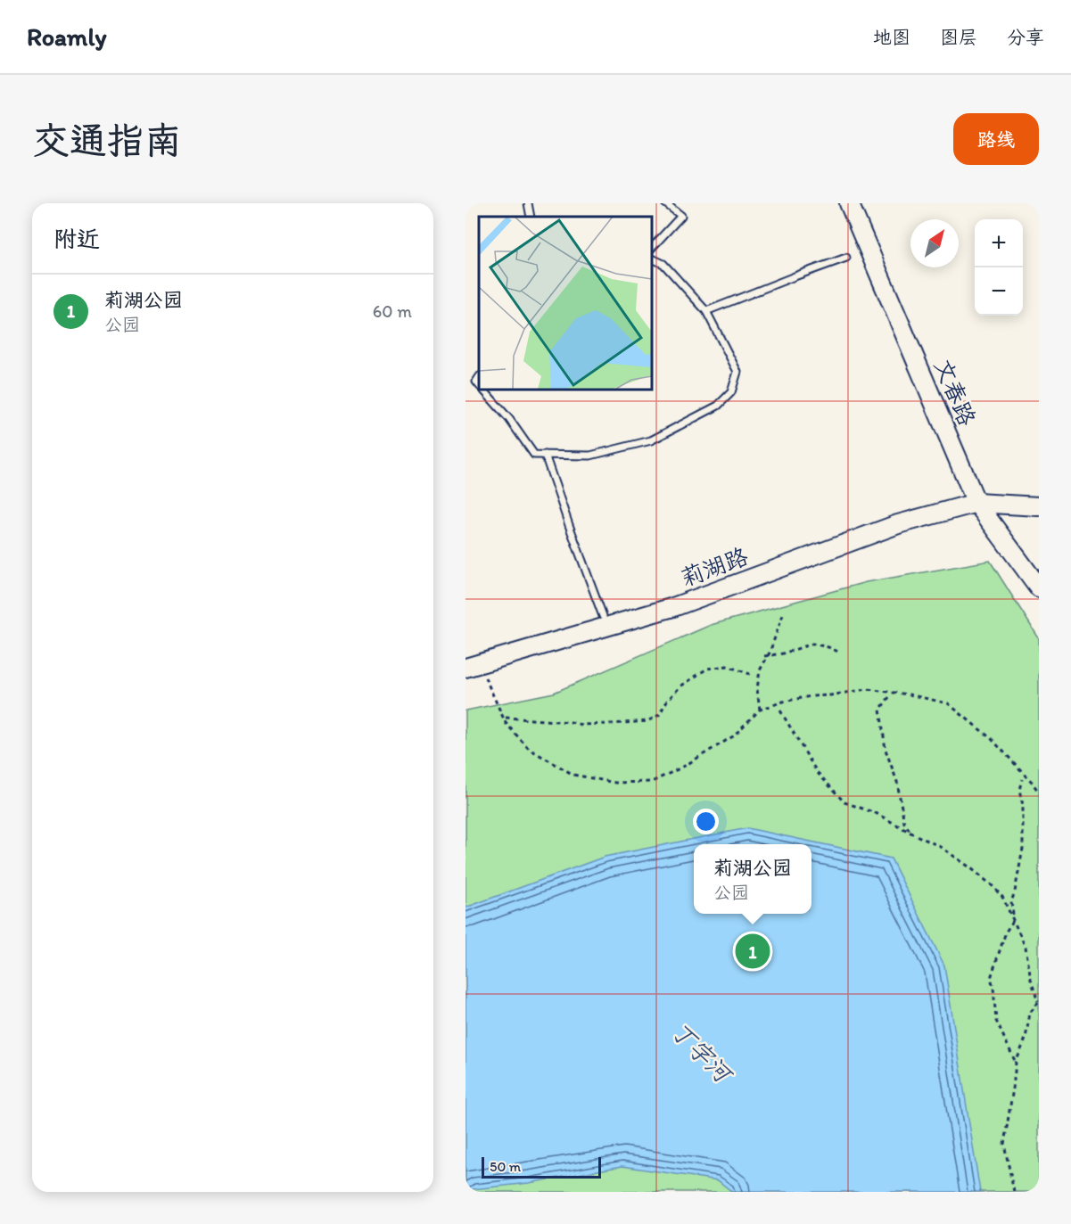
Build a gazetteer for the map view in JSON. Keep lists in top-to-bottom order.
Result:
{
  "streets": {
    "street": ["文春路", "莉湖路"]
  },
  "crossings": [
    ["文春路", "莉湖路"]
  ],
  "water": ["丁字河"],
  "scale_bar": "50 m",
  "north": "top right",
  "page": {
    "header": "Roamly",
    "nav": ["地图", "图层", "分享"],
    "buttons": "路线",
    "title": "交通指南",
    "heading": "附近",
    "map_buttons": ["+", "−"],
    "list": [
      {
        "mark": "1",
        "name": "莉湖公园",
        "note": "公园",
        "value": "60 m"
      }
    ],
    "popup": ["莉湖公园", "公园"],
    "pins": "1",
    "scale": "50 m"
  }
}
